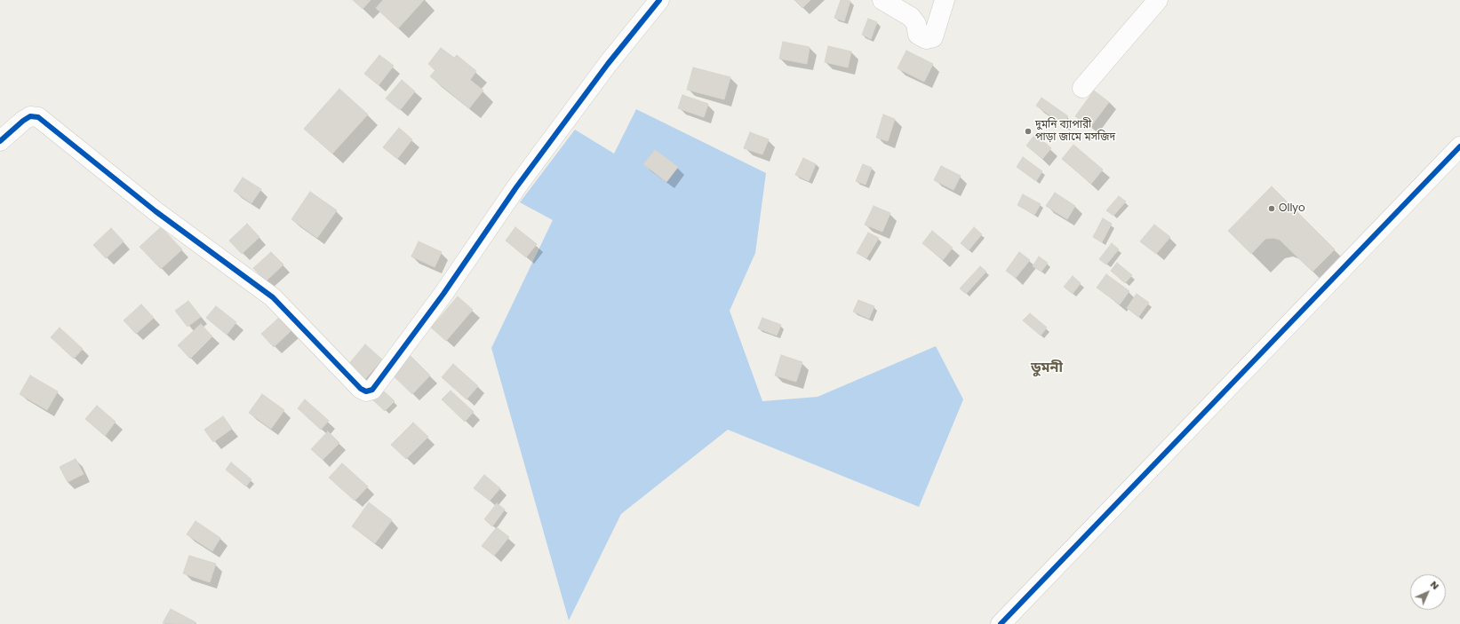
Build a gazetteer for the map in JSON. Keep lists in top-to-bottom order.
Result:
{
  "districts": ["ডুমনী"],
  "places": ["দুমনি ব্যাপারী পাড়া জামে মসজিদ", "Ollyo"],
  "north": "top right"
}
